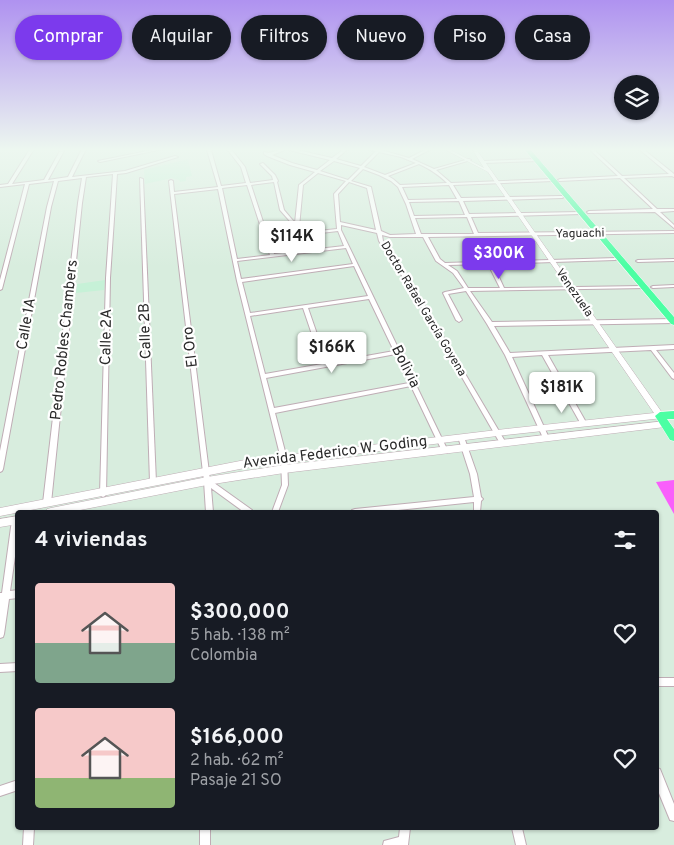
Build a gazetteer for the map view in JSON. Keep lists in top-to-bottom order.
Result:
{
  "streets": {
    "main road": ["Venezuela", "Avenida Federico W. Goding"],
    "street": [
      "Yaguachi",
      "Doctor Rafael García Goyena",
      "Calle 1A",
      "Calle 2B",
      "Calle 2A",
      "Pedro Robles Chambers",
      "El Oro",
      "Bolivia"
    ]
  },
  "crossings": [
    ["Yaguachi", "Venezuela"],
    ["Yaguachi", "Doctor Rafael García Goyena"],
    ["Venezuela", "Avenida Federico W. Goding"],
    ["Doctor Rafael García Goyena", "Avenida Federico W. Goding"],
    ["Calle 2B", "Avenida Federico W. Goding"],
    ["Calle 2A", "Avenida Federico W. Goding"],
    ["Pedro Robles Chambers", "Avenida Federico W. Goding"],
    ["El Oro", "Avenida Federico W. Goding"],
    ["Bolivia", "Avenida Federico W. Goding"]
  ],
  "page": {
    "chip": [
      "Comprar",
      "Alquilar",
      "Filtros",
      "Nuevo",
      "Piso",
      "Casa"
    ],
    "price": [
      "$114K",
      "$300K",
      "$166K",
      "$181K"
    ],
    "heading": "4 viviendas",
    "list": [
      {
        "name": "$300,000",
        "note": "5 hab. · 138 m² · Colombia"
      },
      {
        "name": "$166,000",
        "note": "2 hab. · 62 m² · Pasaje 21 SO"
      }
    ]
  }
}
